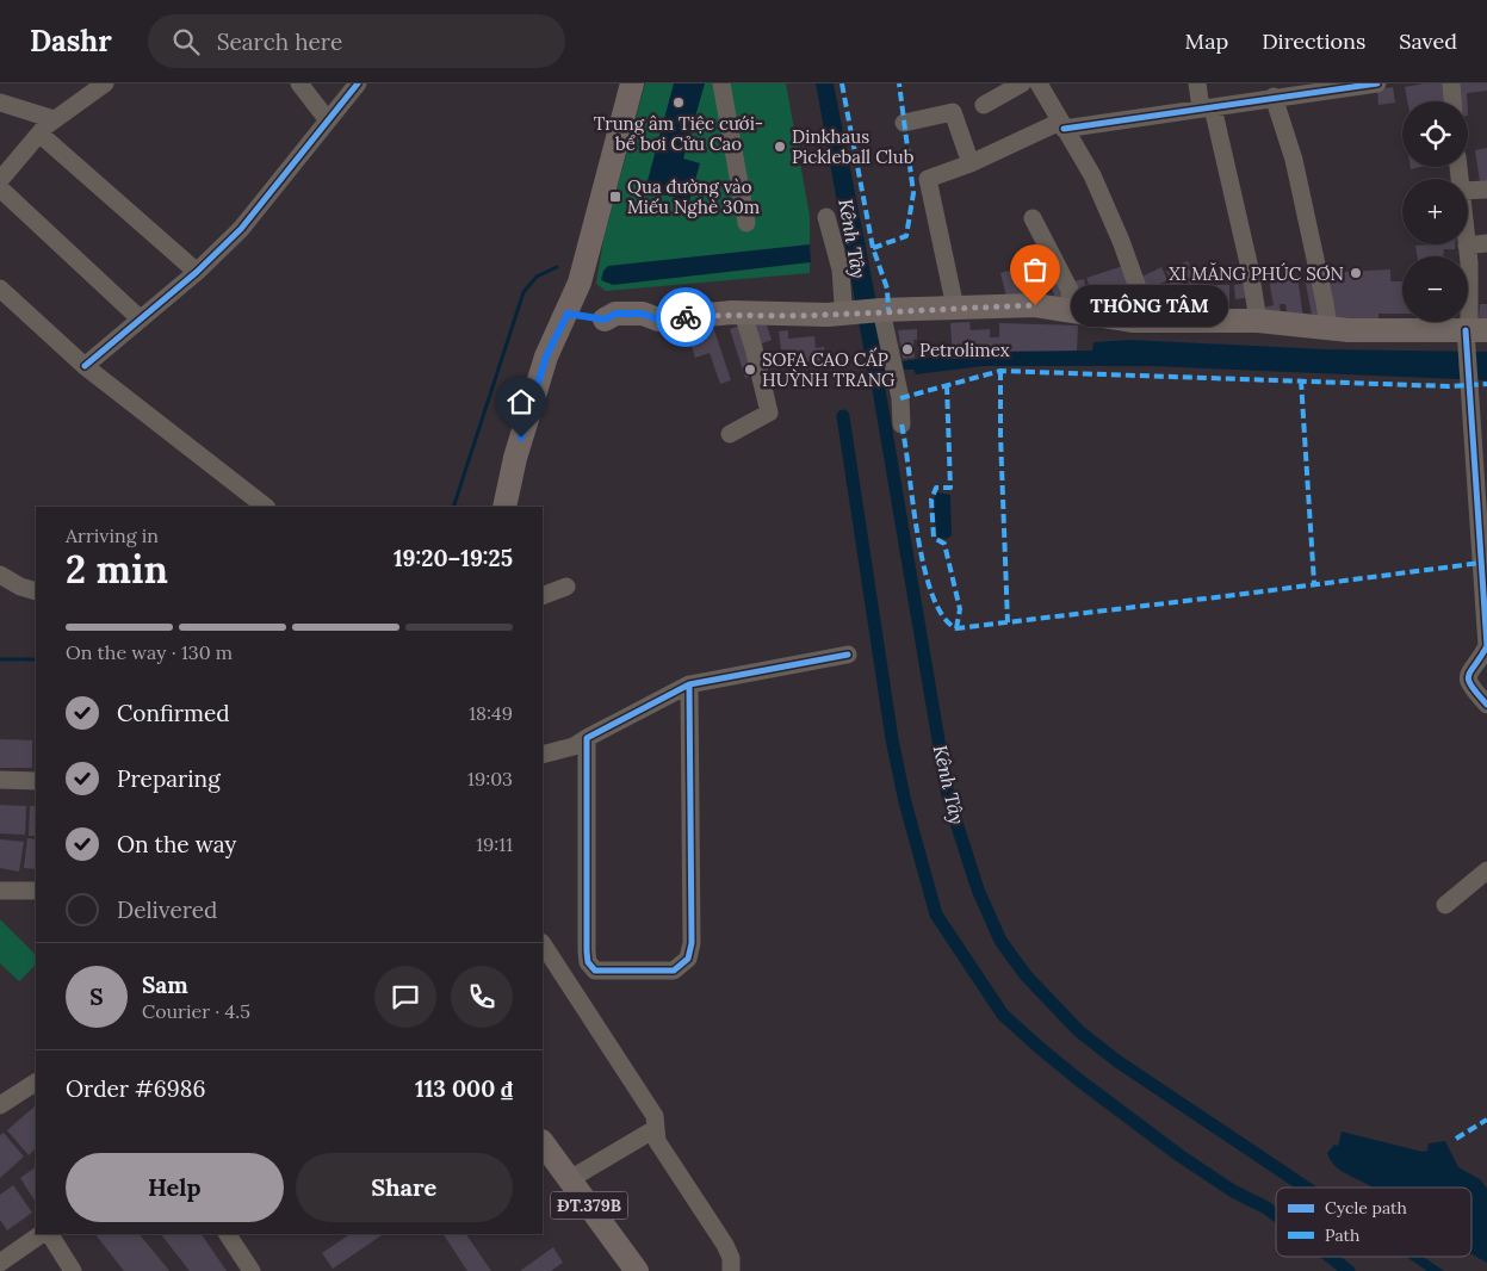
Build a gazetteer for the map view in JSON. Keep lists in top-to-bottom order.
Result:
{
  "streets": {
    "main road": ["ĐT.379B"]
  },
  "water": ["Kênh Tây"],
  "places": {
    "other": [
      "Trung âm Tiệc cưới- bể bơi Cửu Cao",
      "Dinkhaus Pickleball Club",
      "XI MĂNG PHÚC SƠN",
      "THÔNG TÂM",
      "Petrolimex",
      "SOFA CAO CẤP HUỲNH TRANG"
    ],
    "transit": ["Qua đường vào Miếu Nghè 30m"]
  },
  "legend": ["Cycle path", "Path"],
  "page": {
    "header": "Dashr",
    "search": "Search here",
    "nav": ["Map", "Directions", "Saved"],
    "map_buttons": ["+", "−"],
    "bubble": "THÔNG TÂM",
    "heading": ["2 min", "Arriving in", "19:20–19:25"],
    "panel": [
      "Sam",
      "Courier · 4.5",
      "Order #6986",
      "113 000 ₫"
    ],
    "bar": "On the way · 130 m",
    "list": [
      ["Confirmed", "18:49"],
      ["Preparing", "19:03"],
      ["On the way", "19:11"],
      "Delivered"
    ],
    "round": "S",
    "buttons": ["Help", "Share"]
  }
}
